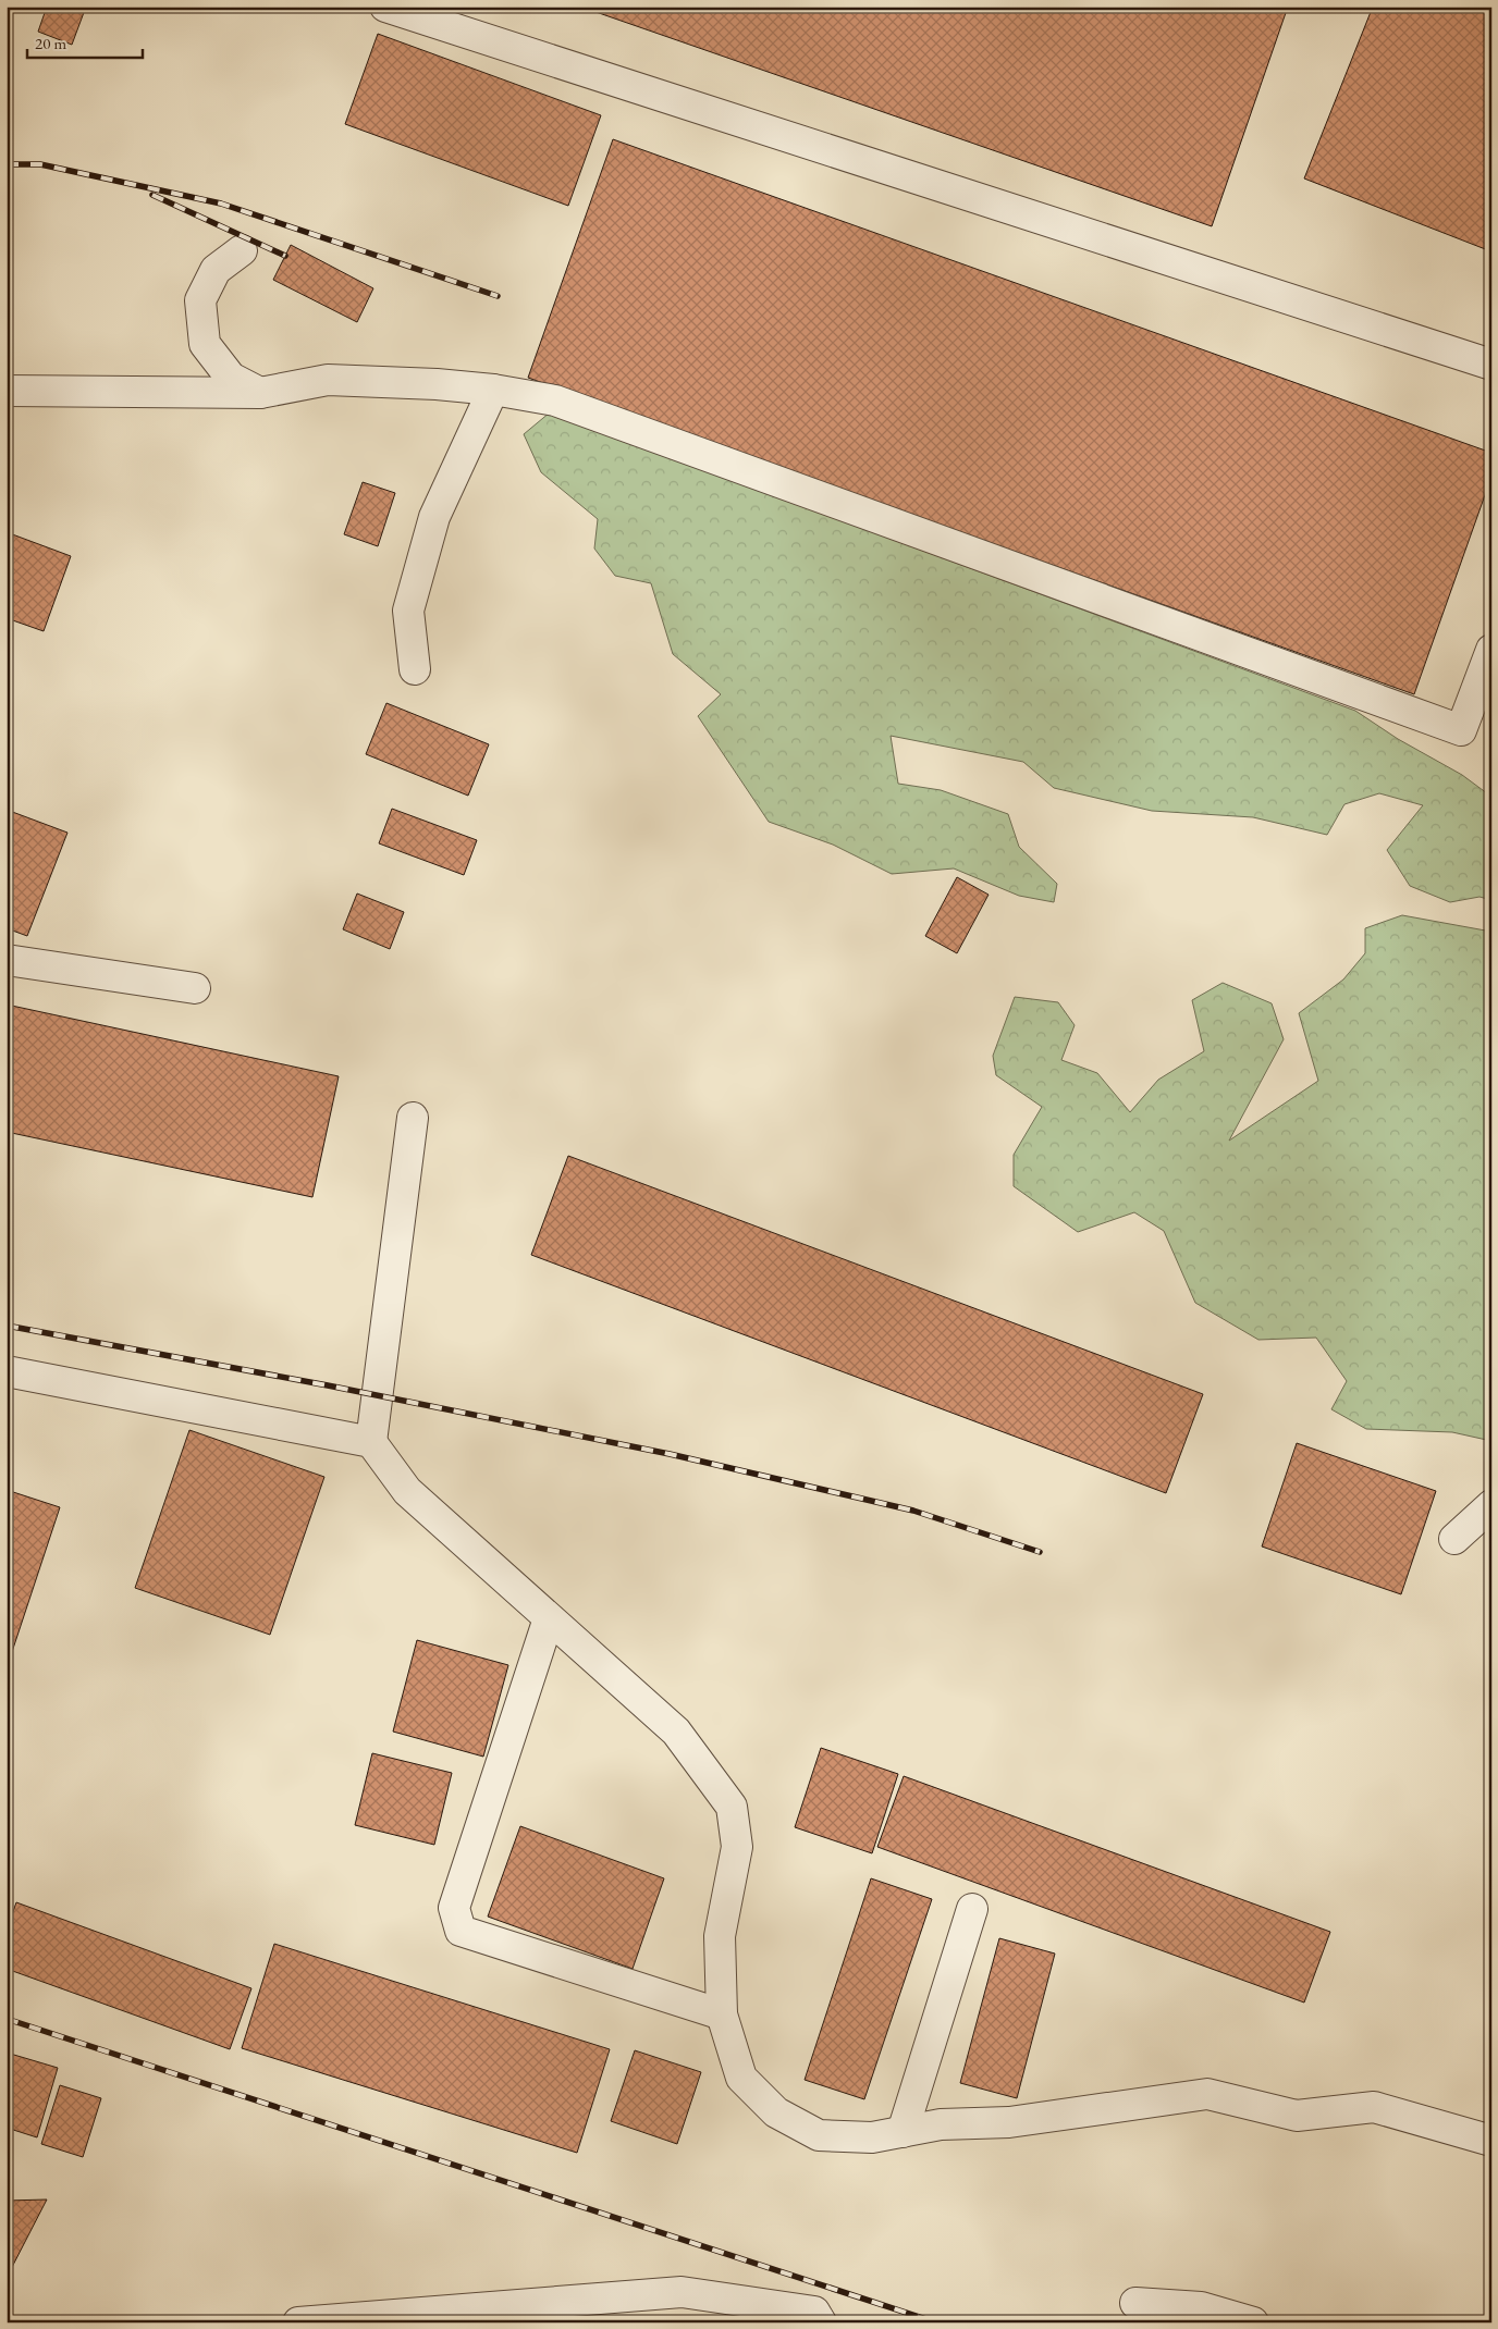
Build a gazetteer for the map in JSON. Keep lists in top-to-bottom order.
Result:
{
  "scale_bar": "20 m"
}
